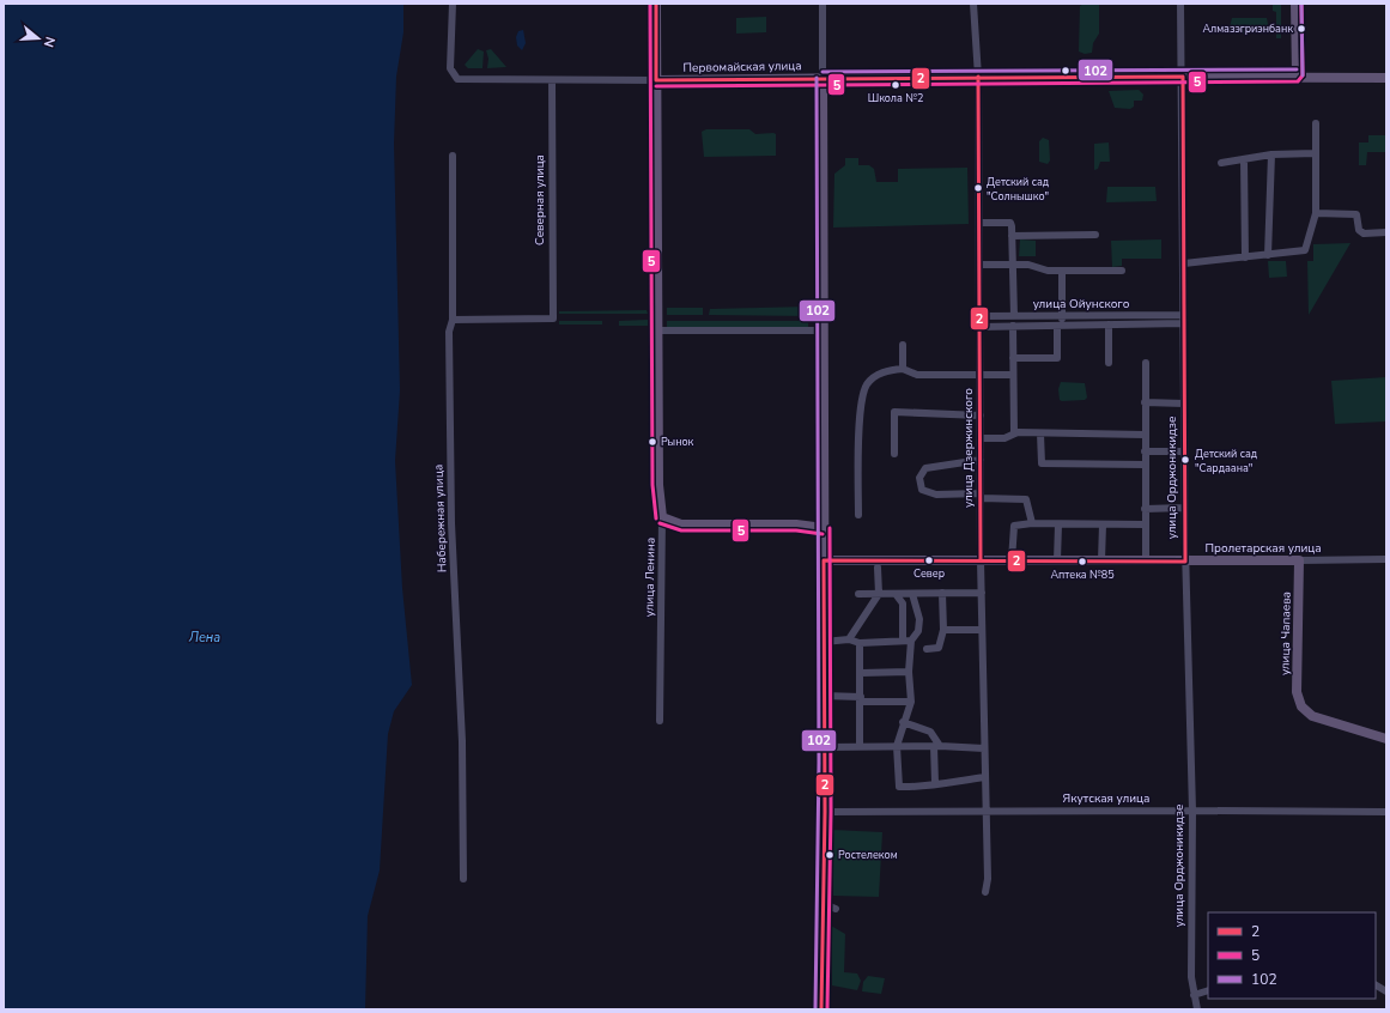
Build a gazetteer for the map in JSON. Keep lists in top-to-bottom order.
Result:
{
  "streets": {
    "main road": [
      "Первомайская улица",
      "Пролетарская улица",
      "улица Ленина",
      "улица Чапаева"
    ],
    "street": [
      "Северная улица",
      "улица Ойунского",
      "улица Дзержинского",
      "улица Орджоникидзе",
      "Набережная улица",
      "Якутская улица"
    ]
  },
  "crossings": [
    ["Первомайская улица", "Северная улица"],
    ["Первомайская улица", "улица Дзержинского"],
    ["Первомайская улица", "улица Орджоникидзе"],
    ["Первомайская улица", "улица Ленина"],
    ["Северная улица", "Набережная улица"],
    ["улица Ойунского", "улица Дзержинского"],
    ["улица Ойунского", "улица Орджоникидзе"],
    ["улица Дзержинского", "Пролетарская улица"],
    ["улица Дзержинского", "Якутская улица"],
    ["улица Орджоникидзе", "Пролетарская улица"],
    ["улица Орджоникидзе", "Якутская улица"],
    ["Пролетарская улица", "улица Чапаева"]
  ],
  "water": ["Лена"],
  "places": [
    "Алмазэгриэнбанк",
    "Школа №2",
    "Детский сад \"Солнышко\"",
    "Рынок",
    "Детский сад \"Сардаана\"",
    "Север",
    "Аптека №85",
    "Ростелеком"
  ],
  "lines": ["transit line 2", "transit line 5", "transit line 102"],
  "legend": ["2", "5", "102"],
  "north": "right"
}
